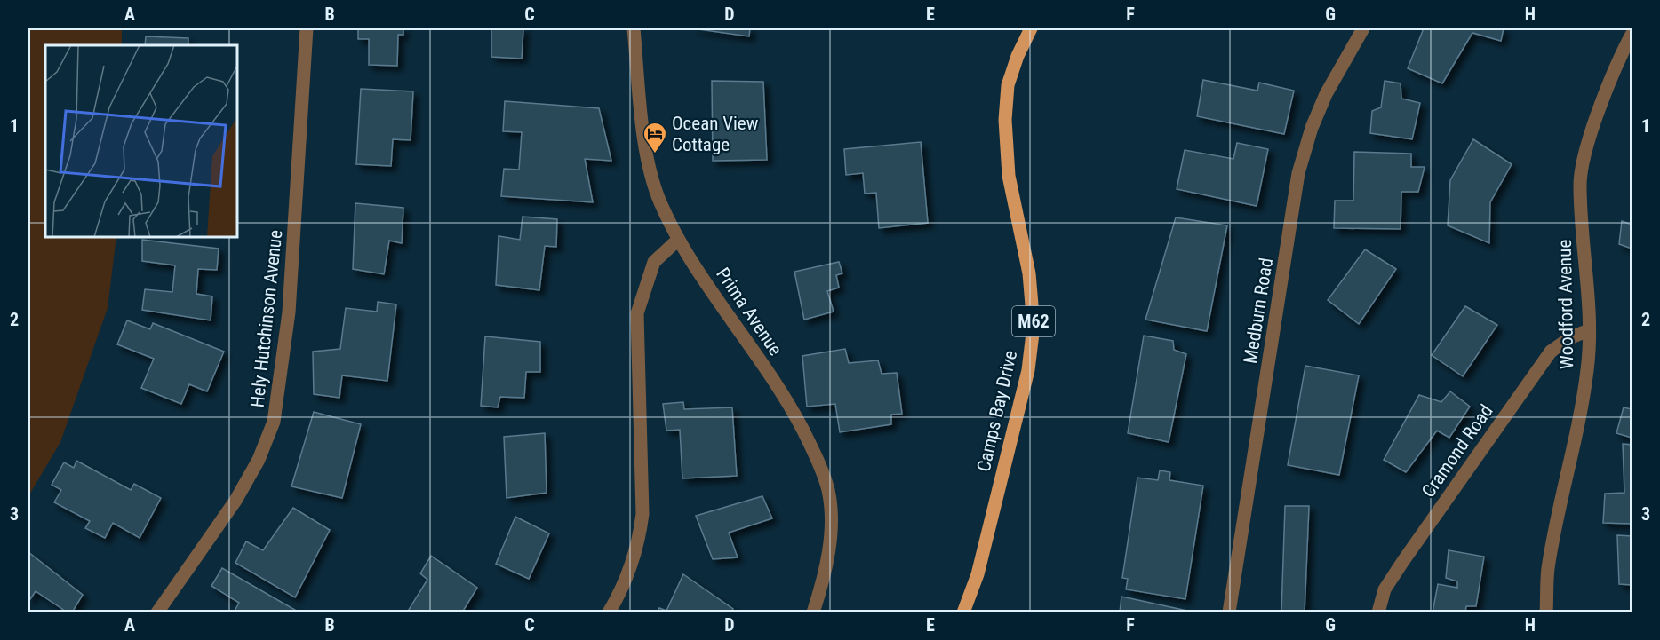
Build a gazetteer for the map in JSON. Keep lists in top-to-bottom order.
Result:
{
  "streets": {
    "main road": ["M62", "Camps Bay Drive"],
    "street": [
      "Woodford Avenue",
      "Medburn Road",
      "Prima Avenue",
      "Hely Hutchinson Avenue",
      "Cramond Road"
    ]
  },
  "crossings": [
    ["Woodford Avenue", "Cramond Road"]
  ],
  "places": {
    "hotel": ["Ocean View Cottage"]
  },
  "grid": {
    "columns": [
      "A",
      "B",
      "C",
      "D",
      "E",
      "F",
      "G",
      "H"
    ],
    "rows": ["1", "2", "3"]
  }
}
